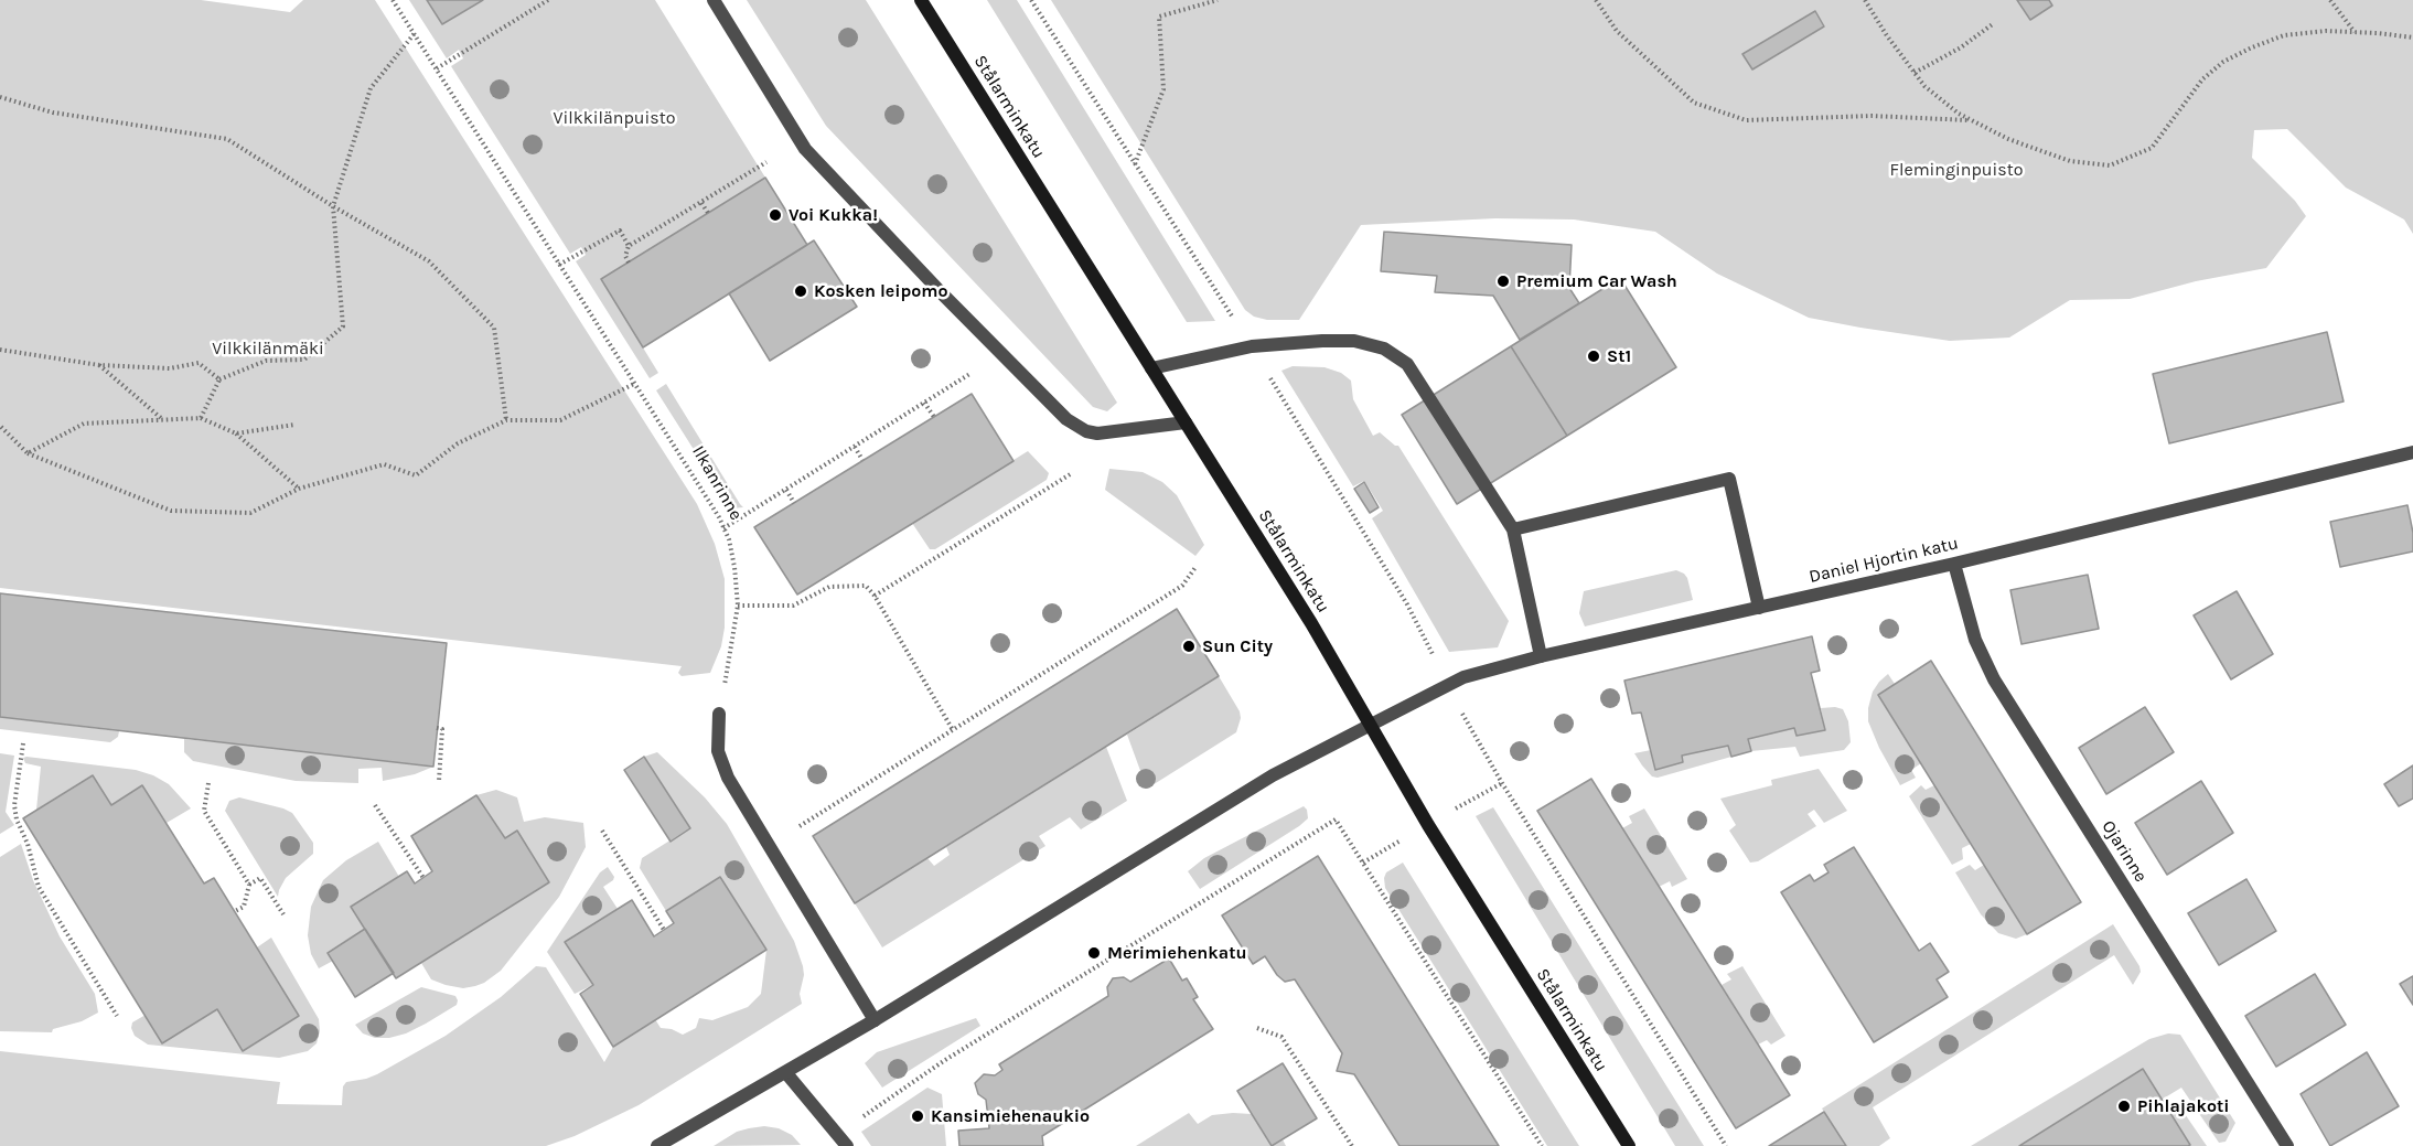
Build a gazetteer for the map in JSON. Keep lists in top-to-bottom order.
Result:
{
  "streets": {
    "main road": ["Stålarminkatu"],
    "street": ["Daniel Hjortin katu", "Ojarinne"],
    "path": ["Ilkanrinne"]
  },
  "crossings": [
    ["Stålarminkatu", "Daniel Hjortin katu"],
    ["Daniel Hjortin katu", "Ojarinne"]
  ],
  "parks": ["Vilkkilänpuisto", "Fleminginpuisto", "Vilkkilänmäki"],
  "places": [
    "Voi Kukka!",
    "Premium Car Wash",
    "Kosken leipomo",
    "St1",
    "Sun City",
    "Merimiehenkatu",
    "Pihlajakoti",
    "Kansimiehenaukio"
  ]
}
